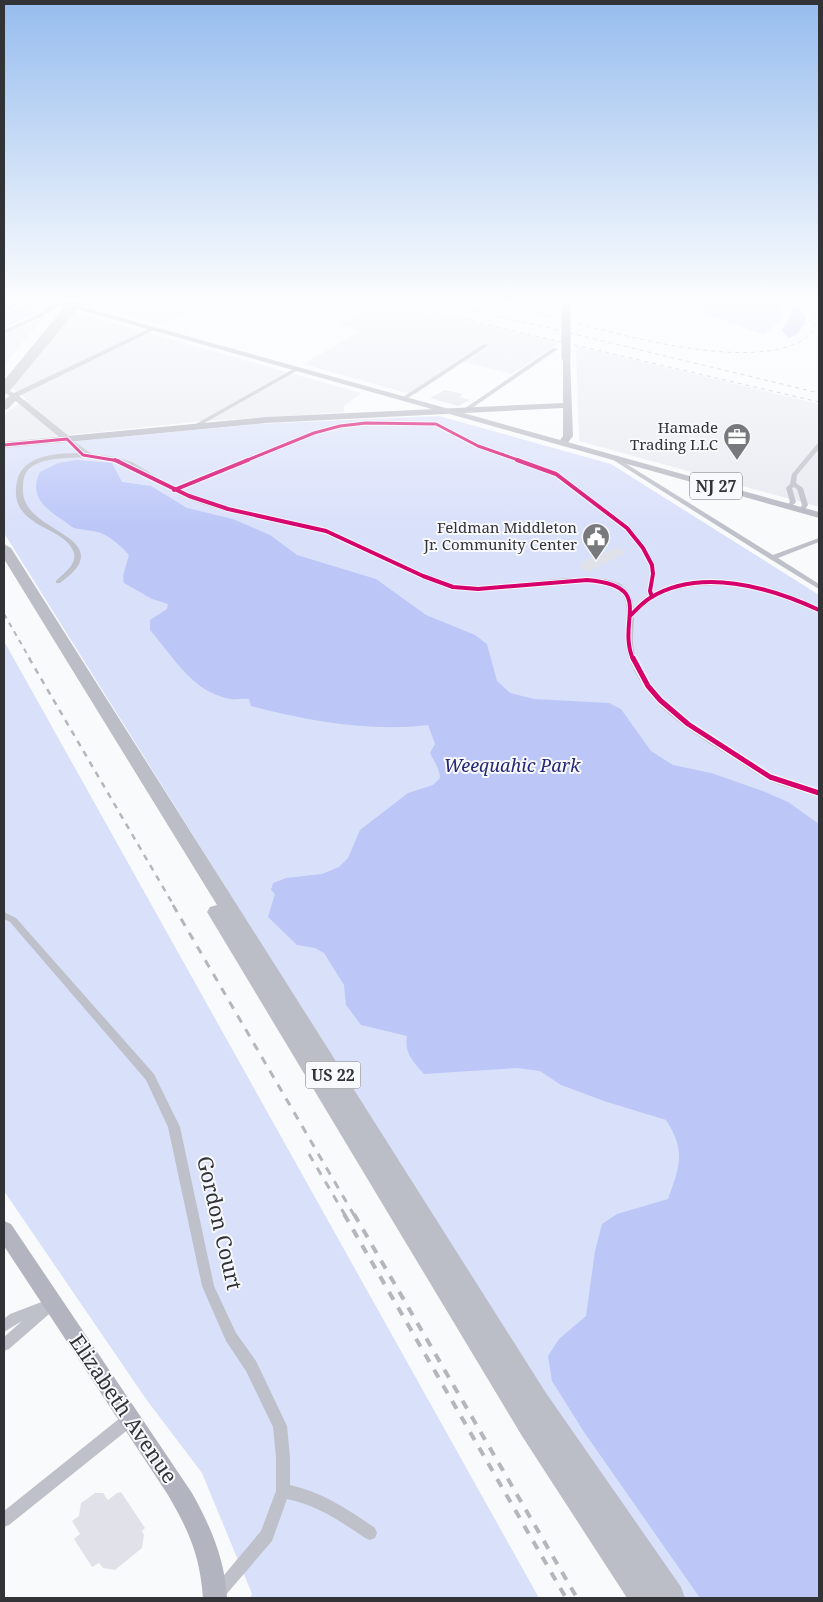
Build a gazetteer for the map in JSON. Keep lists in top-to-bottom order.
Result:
{
  "streets": {
    "highway": ["US 22"],
    "main road": ["NJ 27", "Elizabeth Avenue"],
    "street": ["Gordon Court"]
  },
  "crossings": [
    ["Gordon Court", "Elizabeth Avenue"]
  ],
  "parks": ["Weequahic Park"],
  "places": {
    "office": ["Hamade Trading LLC"],
    "public building": ["Feldman Middleton Jr. Community Center"]
  }
}
